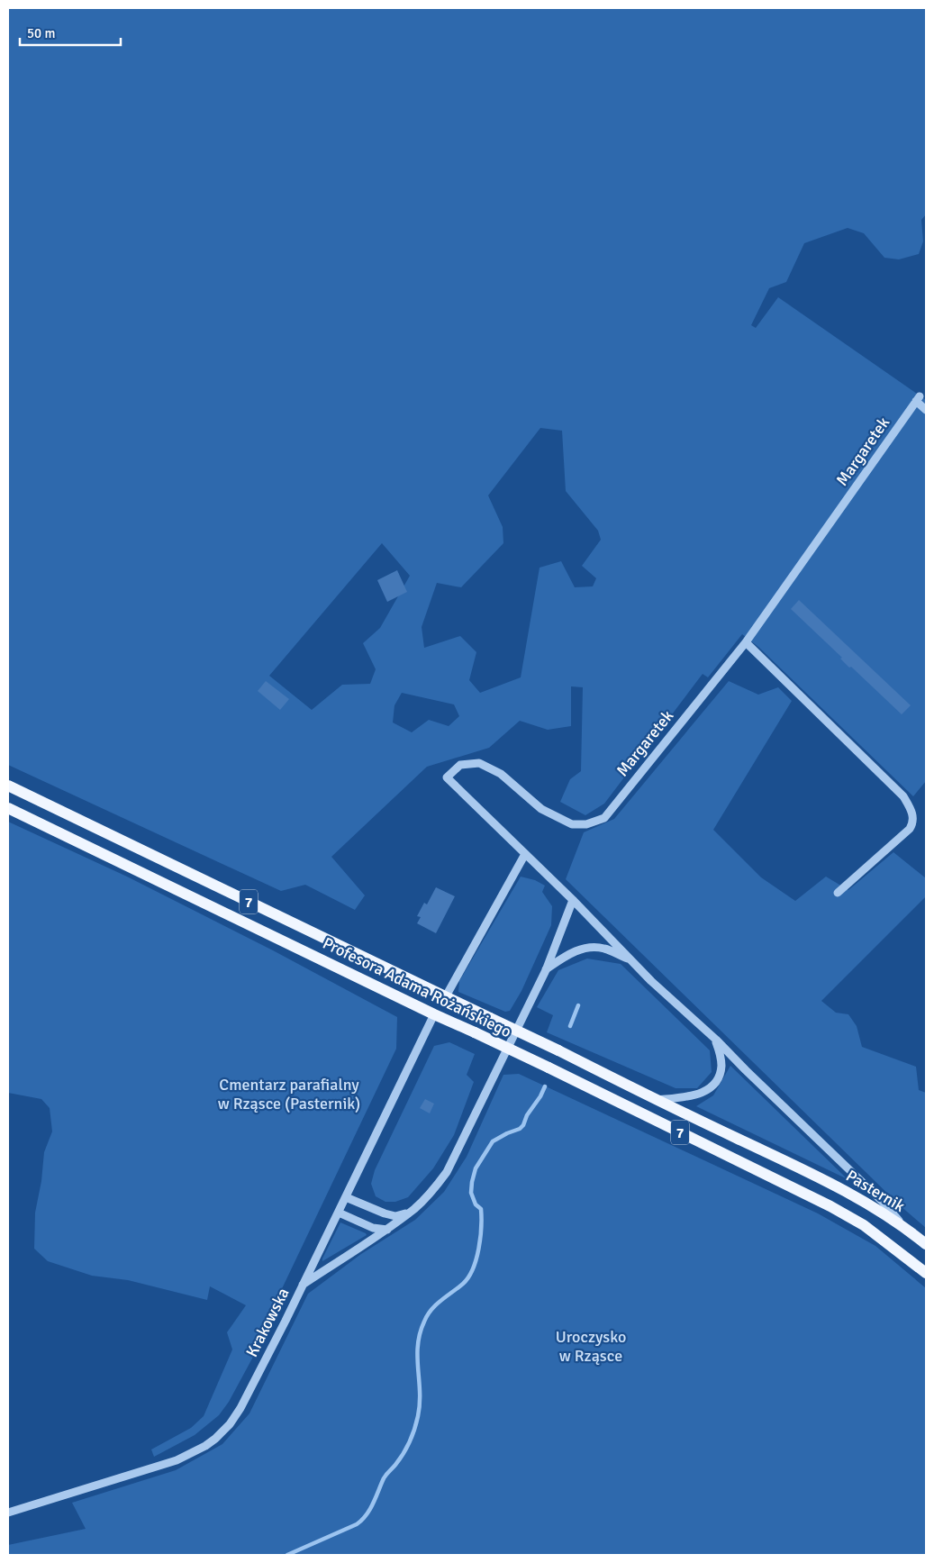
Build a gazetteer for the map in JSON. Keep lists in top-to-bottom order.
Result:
{
  "streets": {
    "main road": ["7", "Profesora Adama Rożańskiego", "Pasternik"],
    "street": ["Margaretek", "Krakowska"]
  },
  "crossings": [
    ["Margaretek", "Pasternik"],
    ["Profesora Adama Rożańskiego", "Pasternik"],
    ["Profesora Adama Rożańskiego", "Krakowska"]
  ],
  "parks": ["Cmentarz parafialny w Rząsce (Pasternik)", "Uroczysko w Rząsce"],
  "scale_bar": "50 m"
}
